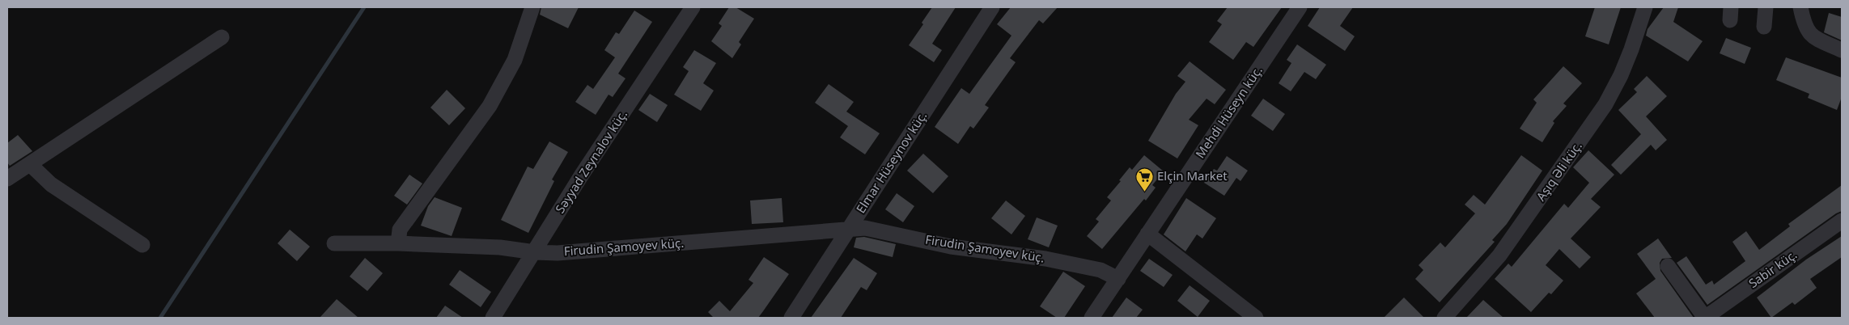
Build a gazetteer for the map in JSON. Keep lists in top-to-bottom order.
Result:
{
  "streets": {
    "street": [
      "Mehdi Hüseyn küç.",
      "Səyyad Zeynalov küç.",
      "Elmar Hüseynov küç.",
      "Aşıq Əli küç.",
      "Firudin Şamoyev küç.",
      "Sabir küç."
    ]
  },
  "crossings": [
    ["Mehdi Hüseyn küç.", "Firudin Şamoyev küç."],
    ["Səyyad Zeynalov küç.", "Firudin Şamoyev küç."],
    ["Elmar Hüseynov küç.", "Firudin Şamoyev küç."]
  ],
  "places": {
    "supermarket": ["Elçin Market"]
  }
}
